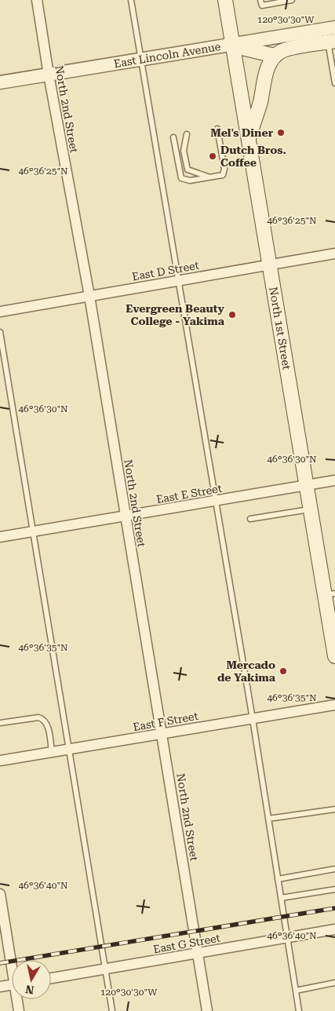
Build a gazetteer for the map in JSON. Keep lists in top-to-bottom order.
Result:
{
  "streets": {
    "main road": ["North 1st Street"],
    "street": [
      "East Lincoln Avenue",
      "North 2nd Street",
      "East D Street",
      "East E Street",
      "East F Street",
      "East G Street"
    ]
  },
  "crossings": [
    ["East Lincoln Avenue", "North 2nd Street"],
    ["East Lincoln Avenue", "North 1st Street"],
    ["North 2nd Street", "East D Street"],
    ["North 2nd Street", "East E Street"],
    ["North 2nd Street", "East F Street"],
    ["North 2nd Street", "East G Street"],
    ["East D Street", "North 1st Street"],
    ["North 1st Street", "East E Street"]
  ],
  "places": [
    "Mel's Diner",
    "Dutch Bros. Coffee",
    "Evergreen Beauty College - Yakima",
    "Mercado de Yakima"
  ],
  "north": "bottom",
  "coordinates": [
    "120°30'30\"W",
    "46°36'25\"N",
    "46°36'30\"N",
    "46°36'35\"N",
    "46°36'40\"N"
  ]
}
